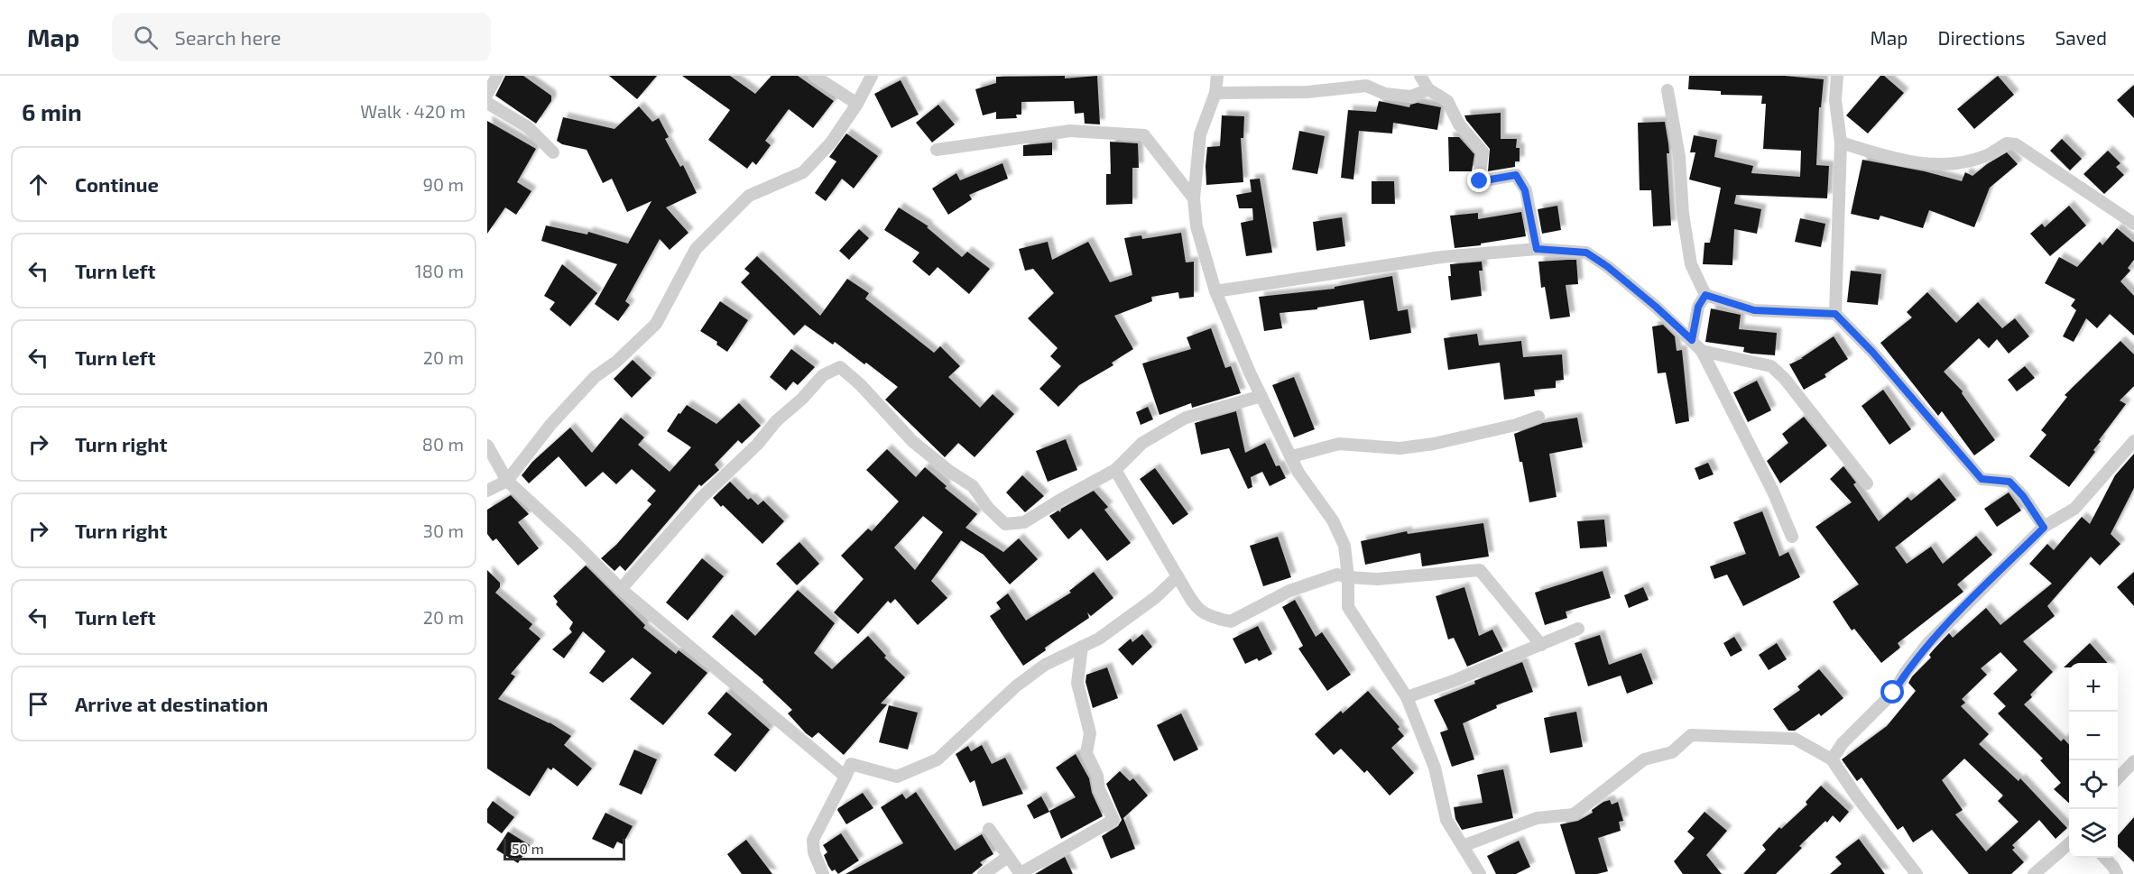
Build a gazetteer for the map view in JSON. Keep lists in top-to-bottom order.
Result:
{
  "scale_bar": "50 m",
  "page": {
    "header": "Map",
    "search": "Search here",
    "nav": ["Map", "Directions", "Saved"],
    "heading": ["6 min", "Walk · 420 m"],
    "list": [
      ["Continue", "90 m"],
      ["Turn left", "180 m"],
      ["Turn left", "20 m"],
      ["Turn right", "80 m"],
      ["Turn right", "30 m"],
      ["Turn left", "20 m"],
      "Arrive at destination"
    ],
    "map_buttons": ["+", "−"],
    "scale": "50 m"
  }
}
